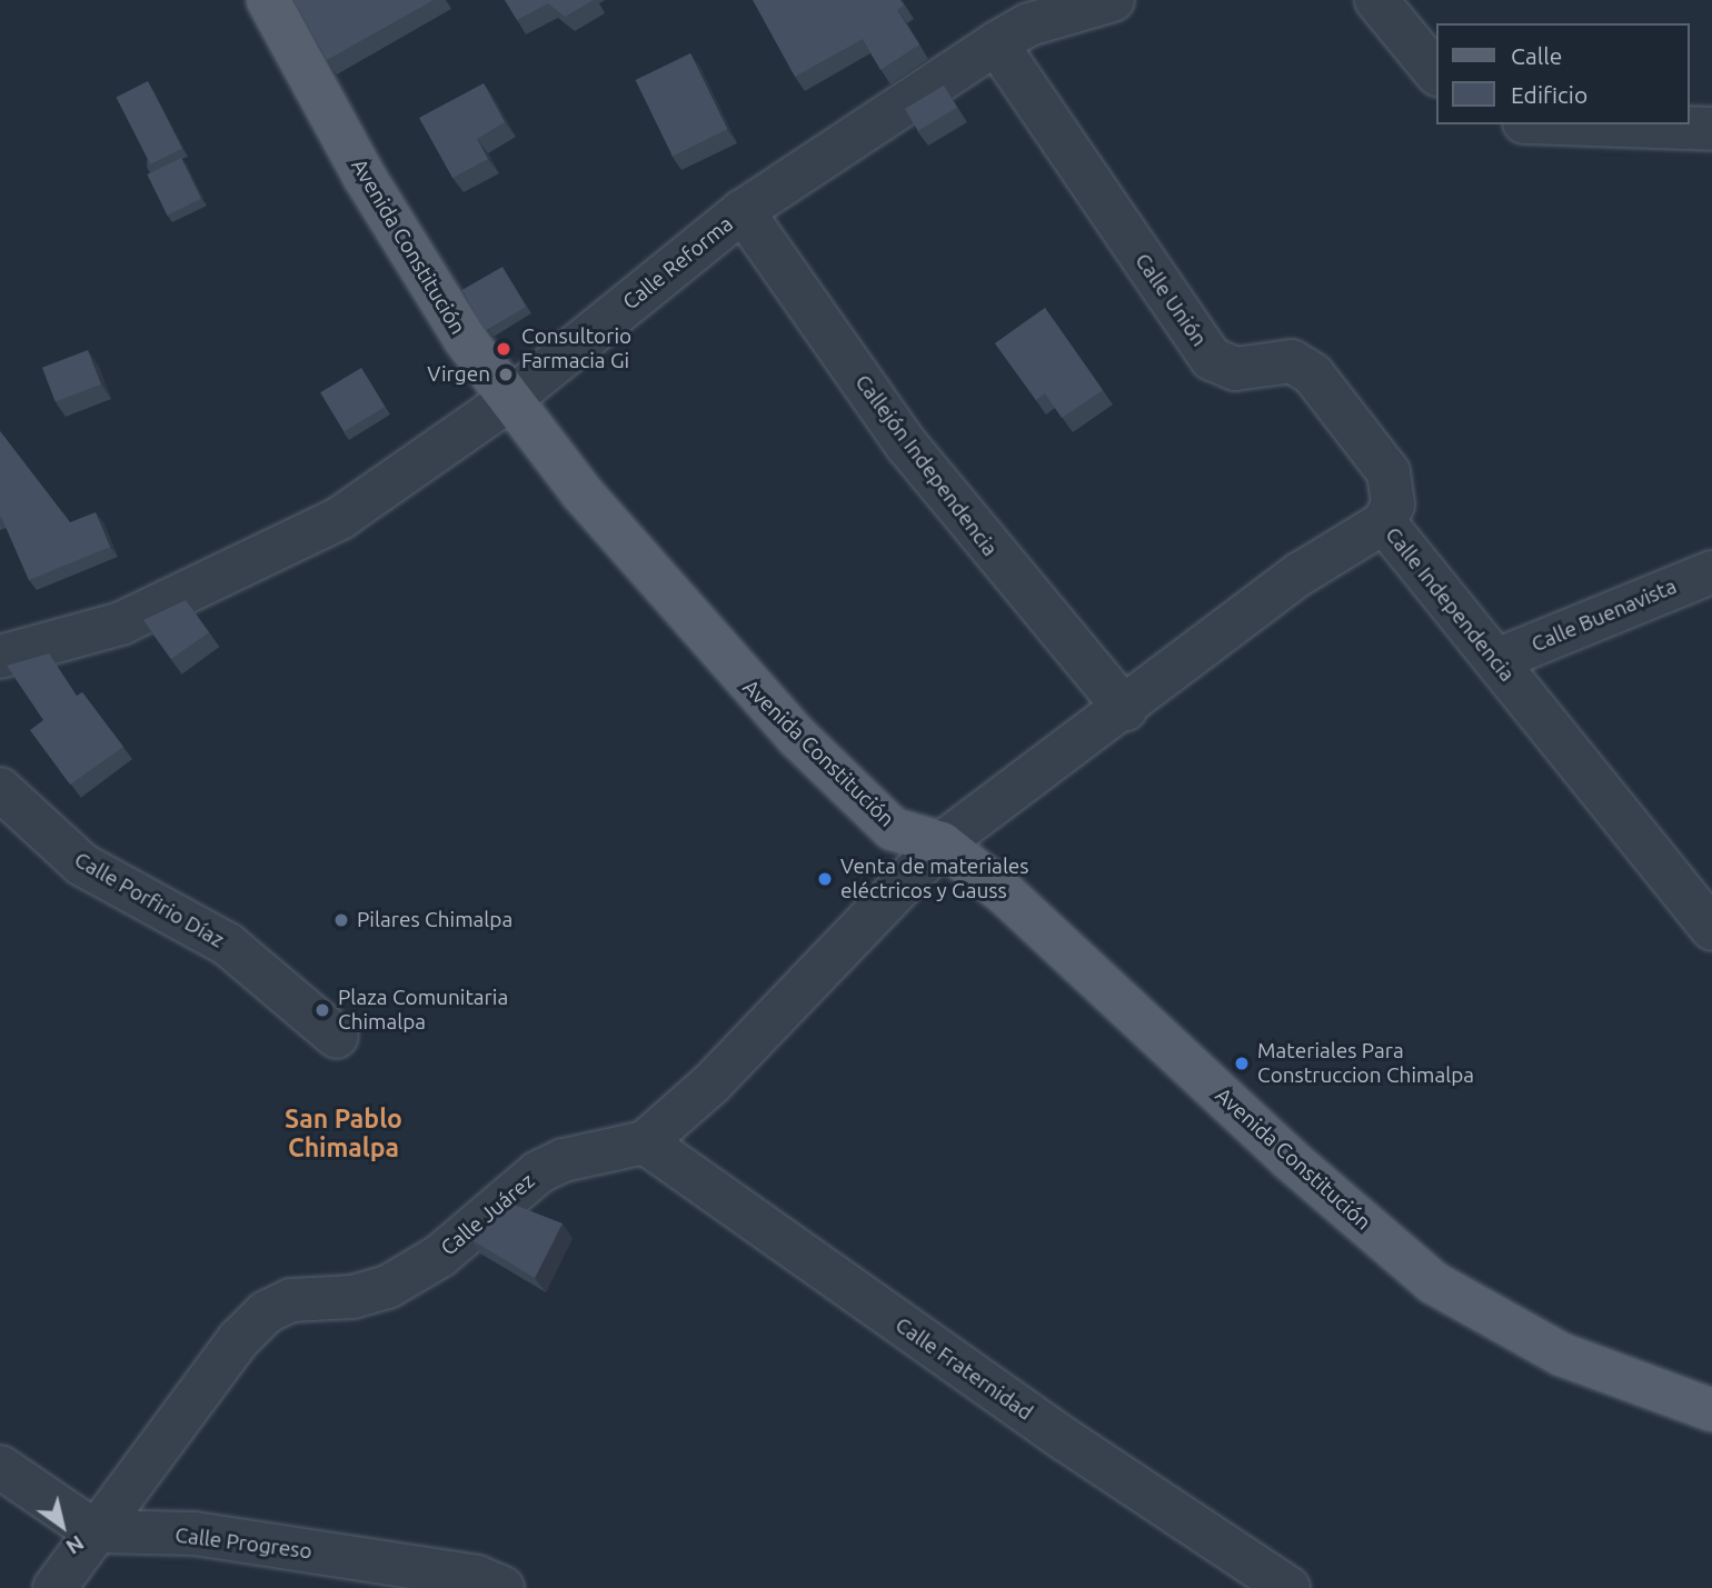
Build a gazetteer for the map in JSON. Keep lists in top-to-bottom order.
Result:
{
  "streets": {
    "main road": ["Avenida Constitución"],
    "street": [
      "Calle Reforma",
      "Calle Unión",
      "Callejón Independencia",
      "Calle Independencia",
      "Calle Buenavista",
      "Calle Porfirio Díaz",
      "Calle Juárez",
      "Calle Fraternidad",
      "Calle Progreso"
    ]
  },
  "crossings": [
    ["Avenida Constitución", "Calle Reforma"],
    ["Avenida Constitución", "Calle Independencia"],
    ["Avenida Constitución", "Calle Juárez"],
    ["Calle Reforma", "Calle Unión"],
    ["Calle Reforma", "Callejón Independencia"],
    ["Calle Unión", "Calle Independencia"],
    ["Callejón Independencia", "Calle Independencia"],
    ["Calle Independencia", "Calle Buenavista"],
    ["Calle Independencia", "Calle Juárez"],
    ["Calle Juárez", "Calle Fraternidad"],
    ["Calle Juárez", "Calle Progreso"]
  ],
  "districts": ["San Pablo Chimalpa"],
  "places": [
    "Consultorio Farmacia Gi",
    "Virgen",
    "Venta de materiales eléctricos y Gauss",
    "Pilares Chimalpa",
    "Plaza Comunitaria Chimalpa",
    "Materiales Para Construccion Chimalpa"
  ],
  "legend": ["Calle", "Edificio"],
  "north": "bottom right"
}
